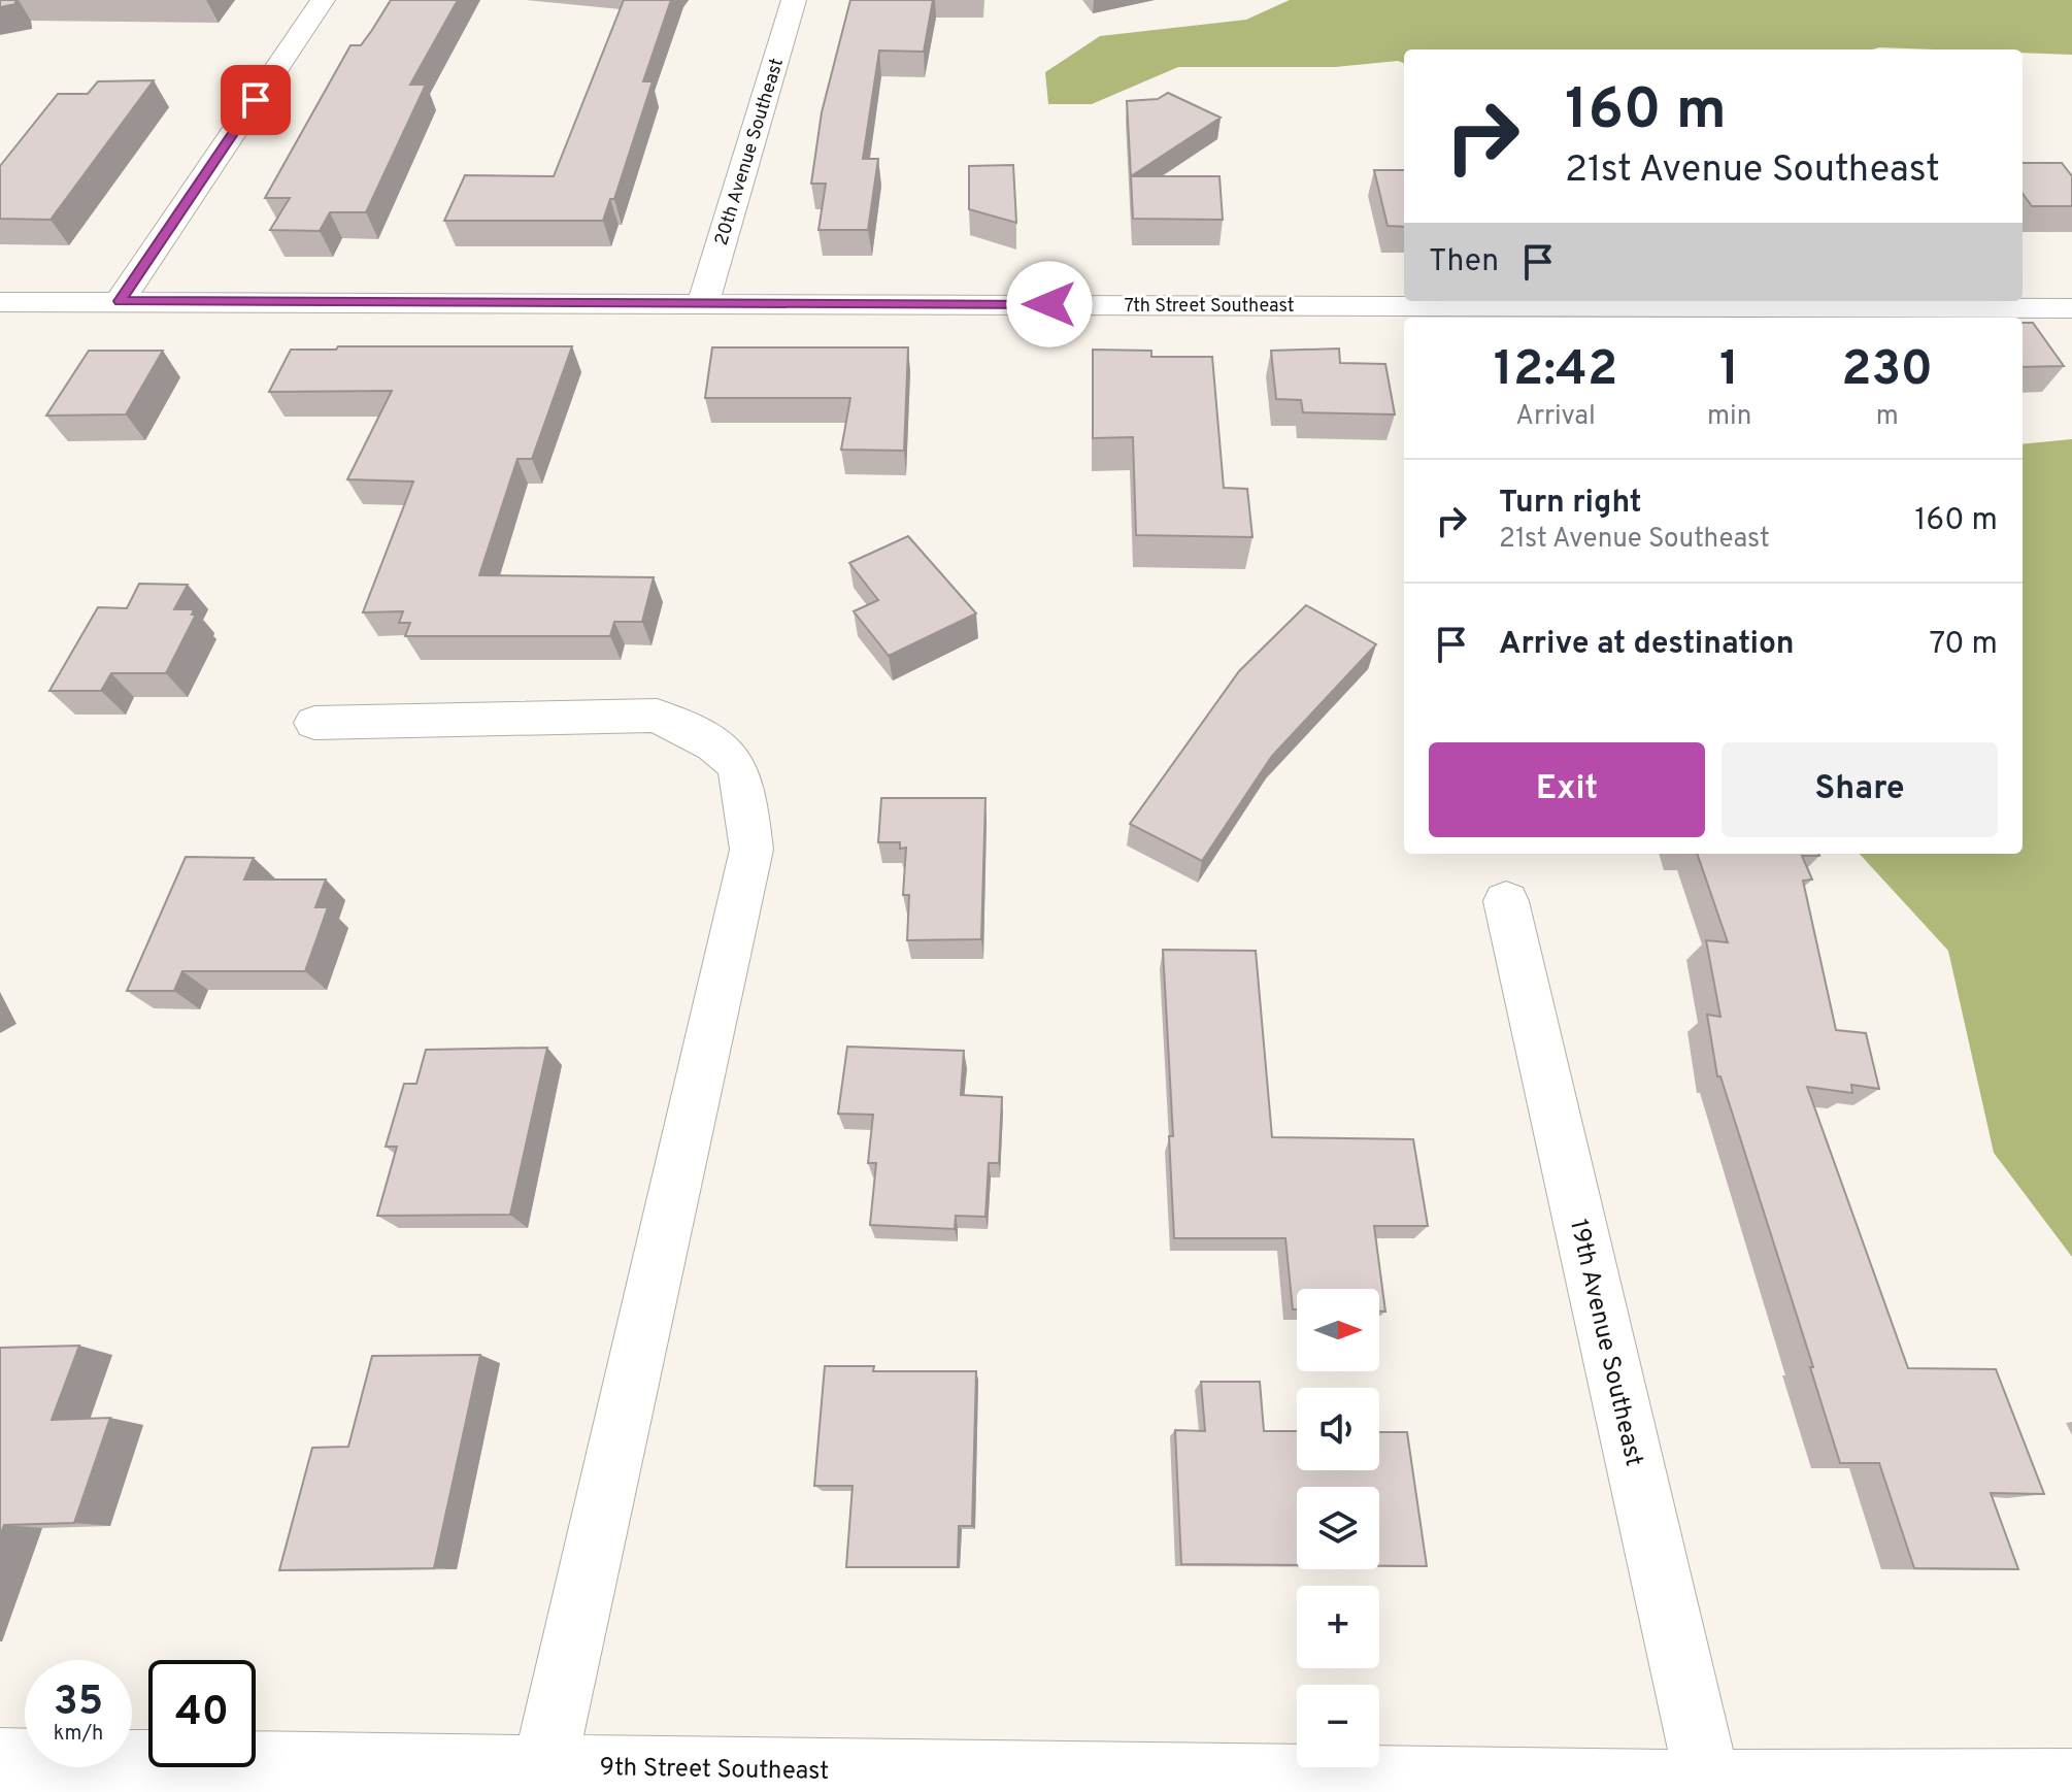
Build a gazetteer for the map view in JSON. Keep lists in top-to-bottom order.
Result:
{
  "streets": {
    "street": [
      "20th Avenue Southeast",
      "7th Street Southeast",
      "19th Avenue Southeast",
      "9th Street Southeast"
    ]
  },
  "crossings": [
    ["20th Avenue Southeast", "7th Street Southeast"],
    ["19th Avenue Southeast", "9th Street Southeast"]
  ],
  "north": "right",
  "page": {
    "turn": ["160 m", "21st Avenue Southeast"],
    "then": "Then",
    "eta": [
      "12:42",
      "Arrival",
      "1",
      "min",
      "230",
      "m"
    ],
    "list": [
      {
        "name": "Turn right",
        "note": "21st Avenue Southeast",
        "value": "160 m"
      },
      {
        "name": "Arrive at destination",
        "value": "70 m"
      }
    ],
    "buttons": ["Exit", "Share"],
    "map_buttons": ["+", "−"],
    "speed": "35 km/h",
    "limit": "40"
  }
}
